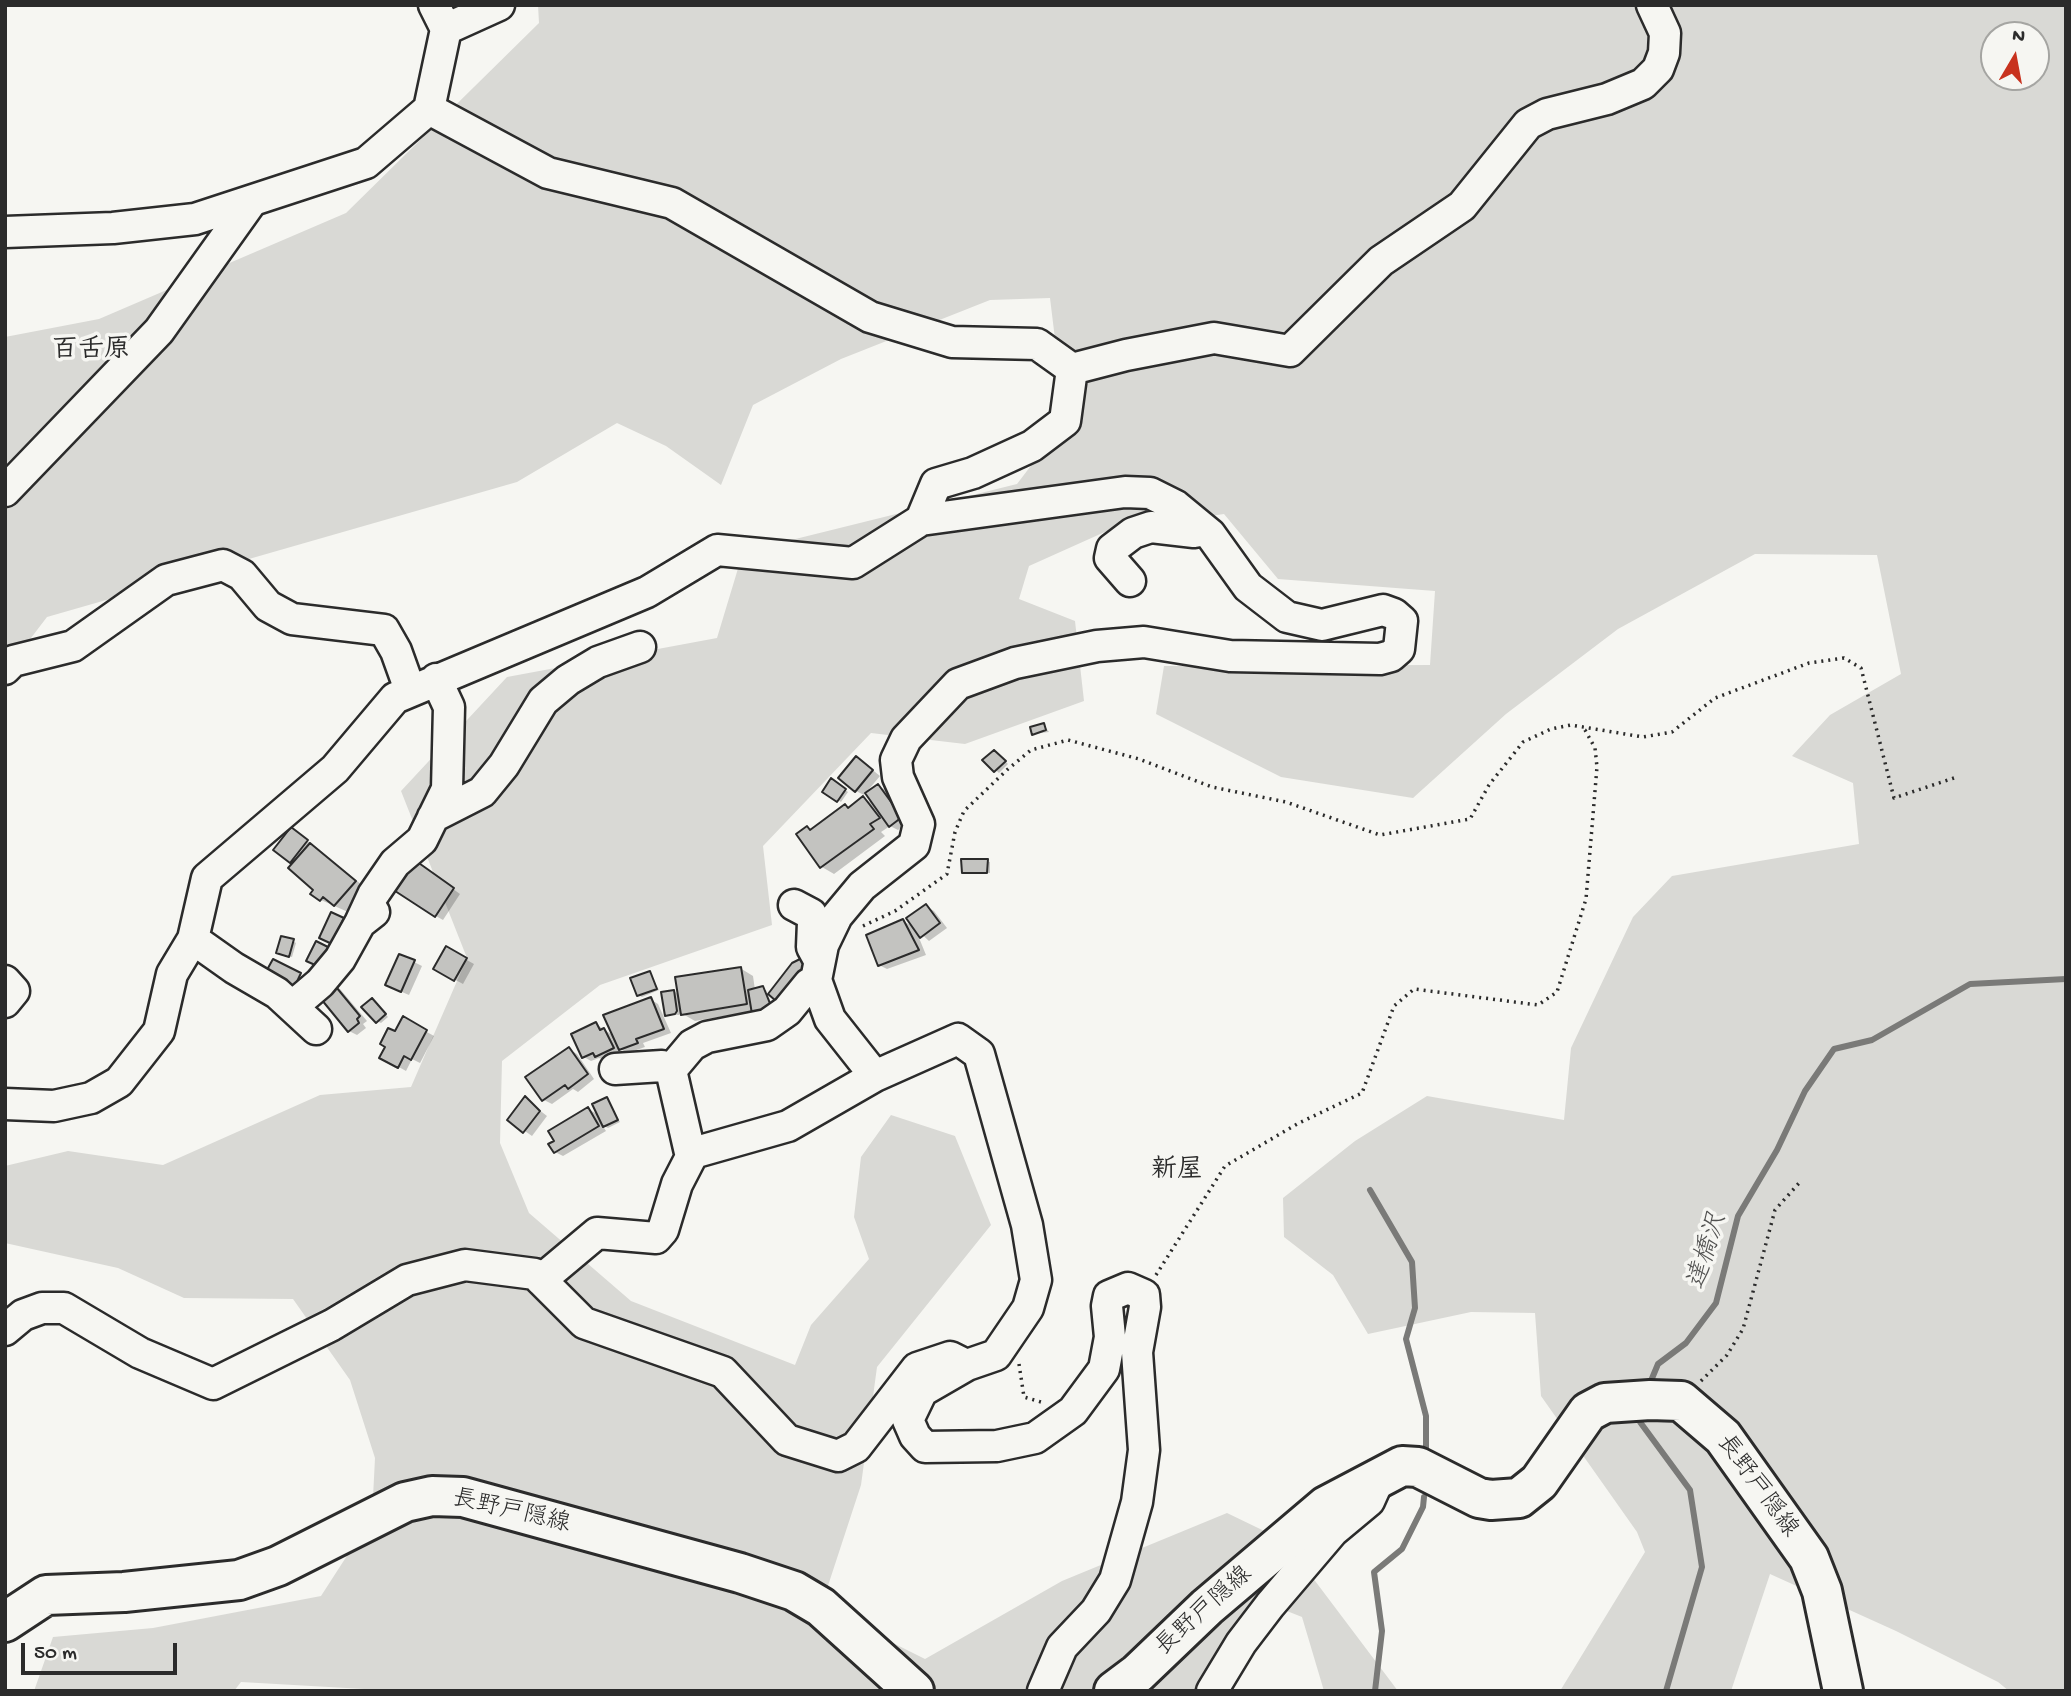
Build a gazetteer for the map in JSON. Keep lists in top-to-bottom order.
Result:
{
  "streets": {
    "main road": ["長野戸隠線"]
  },
  "districts": ["百舌原", "新屋"],
  "water": ["達橋沢"],
  "scale_bar": "50 m",
  "north": "top"
}
